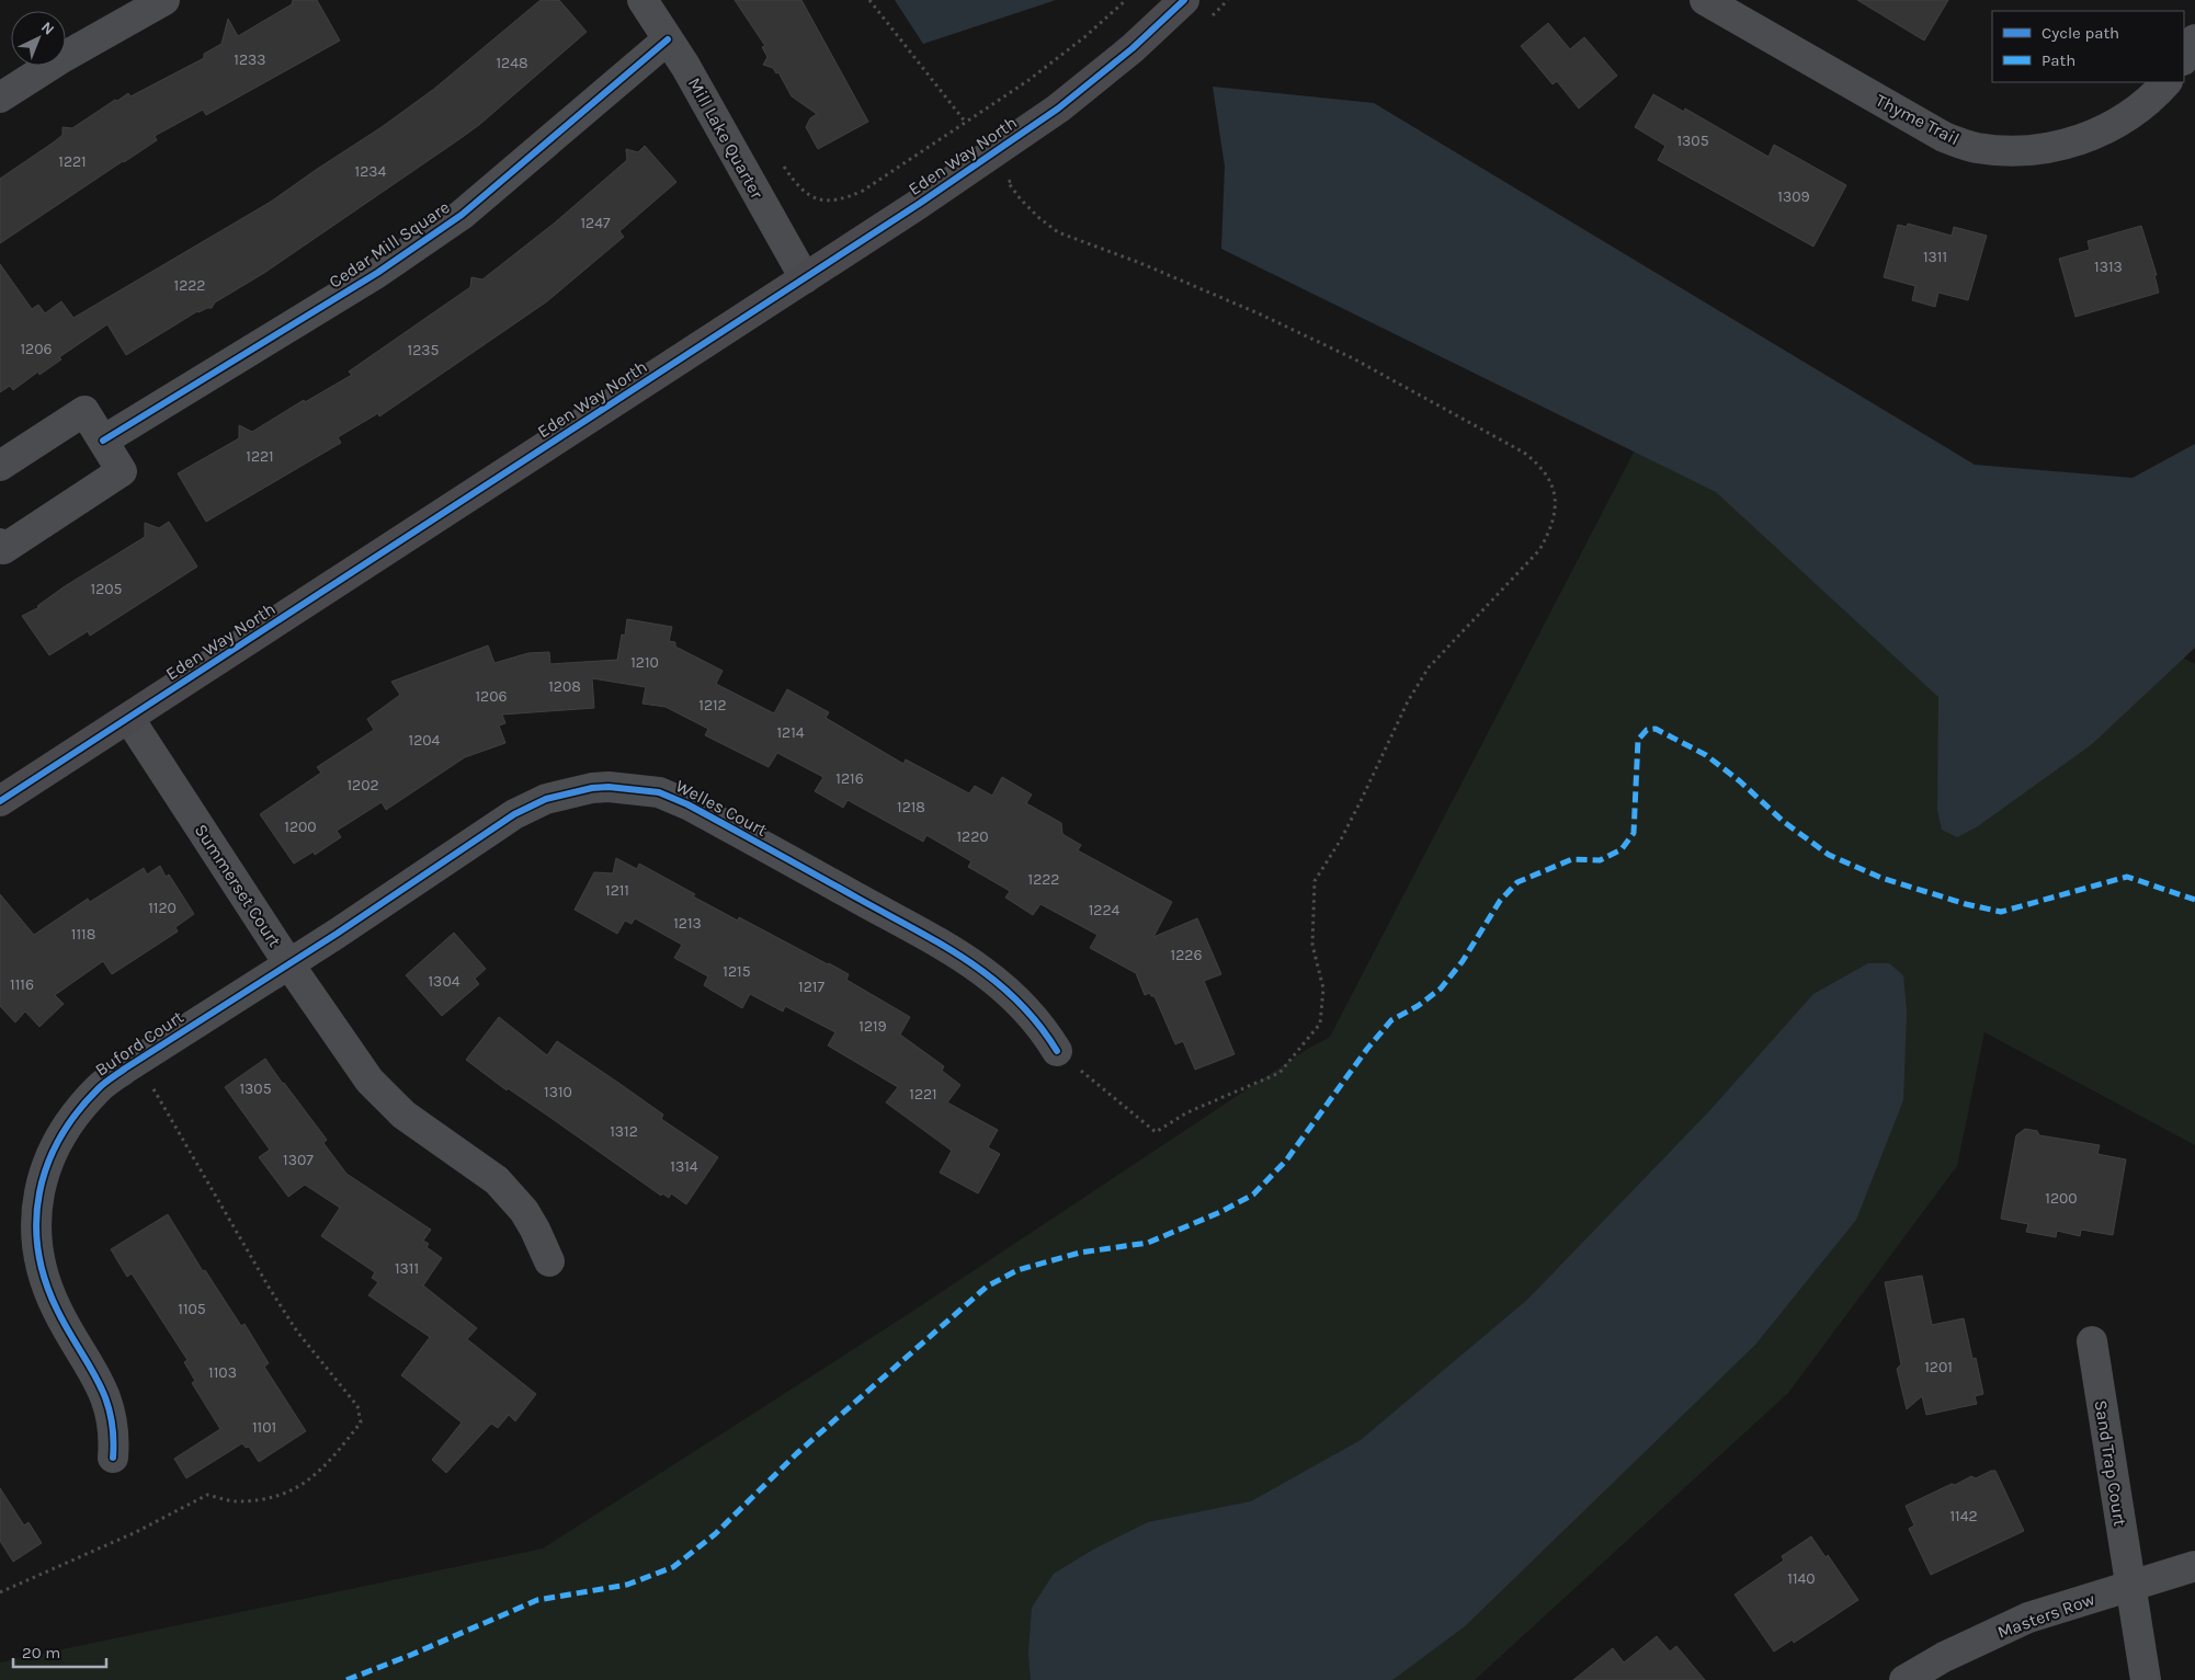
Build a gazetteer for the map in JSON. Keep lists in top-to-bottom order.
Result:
{
  "streets": {
    "street": [
      "Thyme Trail",
      "Mill Lake Quarter",
      "Eden Way North",
      "Cedar Mill Square",
      "Welles Court",
      "Summerset Court",
      "Buford Court",
      "Sand Trap Court",
      "Masters Row"
    ]
  },
  "crossings": [
    ["Mill Lake Quarter", "Eden Way North"],
    ["Mill Lake Quarter", "Cedar Mill Square"],
    ["Eden Way North", "Summerset Court"],
    ["Welles Court", "Summerset Court"],
    ["Welles Court", "Buford Court"],
    ["Summerset Court", "Buford Court"],
    ["Sand Trap Court", "Masters Row"]
  ],
  "house_numbers": [
    "1233",
    "1248",
    "1305",
    "1221",
    "1234",
    "1309",
    "1247",
    "1311",
    "1313",
    "1222",
    "1206",
    "1235",
    "1221",
    "1205",
    "1210",
    "1208",
    "1206",
    "1212",
    "1214",
    "1204",
    "1216",
    "1202",
    "1218",
    "1200",
    "1220",
    "1222",
    "1211",
    "1120",
    "1224",
    "1213",
    "1118",
    "1226",
    "1215",
    "1304",
    "1116",
    "1217",
    "1219",
    "1305",
    "1310",
    "1221",
    "1312",
    "1307",
    "1314",
    "1200",
    "1311",
    "1105",
    "1201",
    "1103",
    "1101",
    "1142",
    "1140"
  ],
  "legend": ["Cycle path", "Path"],
  "scale_bar": "20 m",
  "north": "top right"
}
